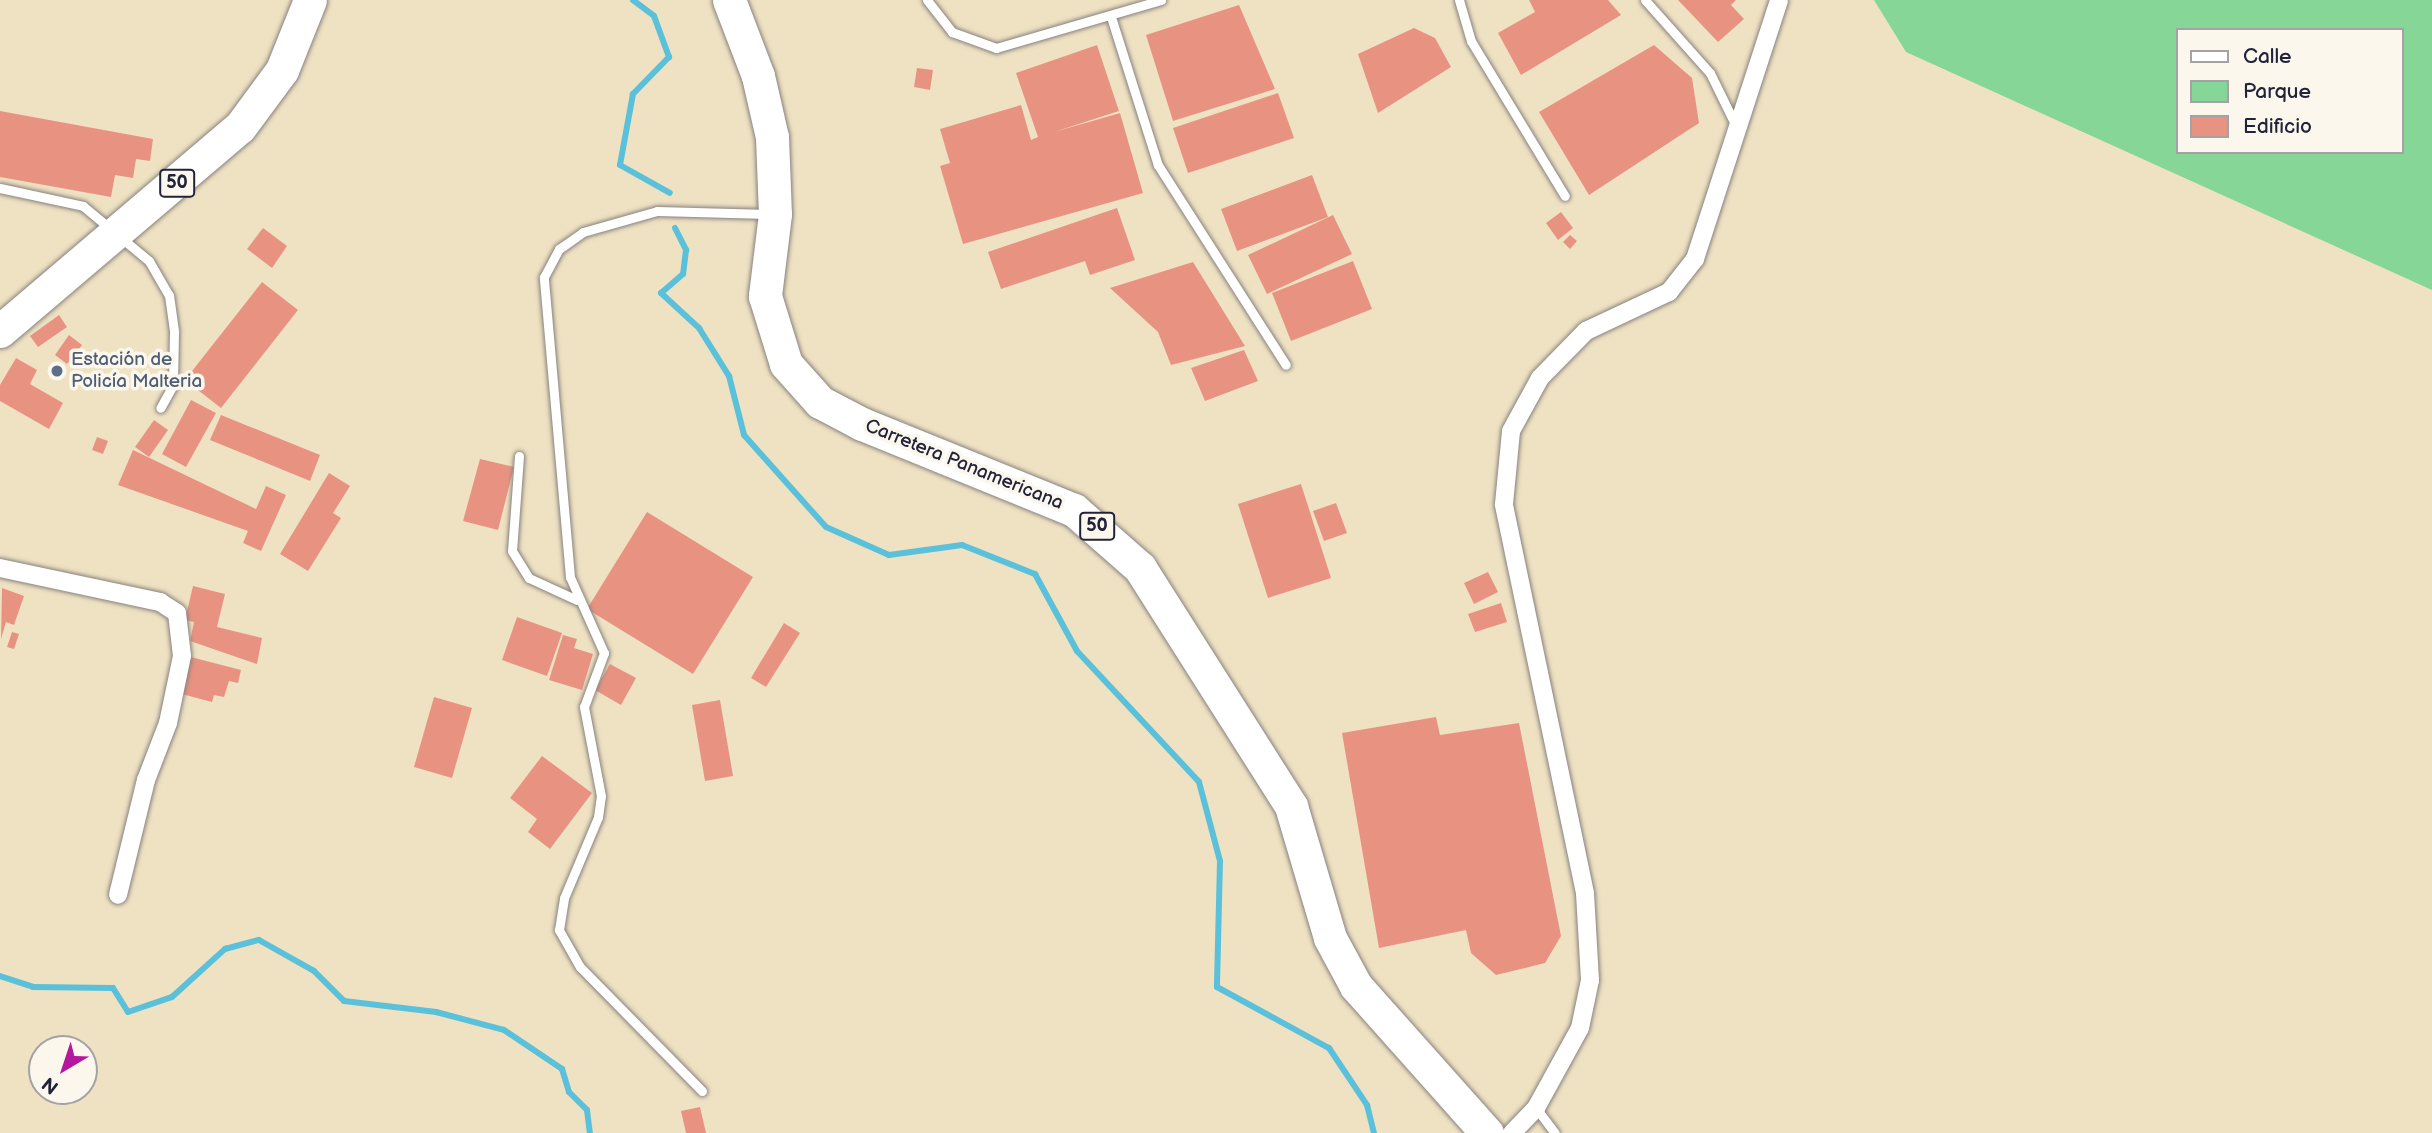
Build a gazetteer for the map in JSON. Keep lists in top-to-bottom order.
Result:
{
  "streets": {
    "highway": ["50", "Carretera Panamericana"]
  },
  "places": ["Estación de Policía Malteria"],
  "legend": ["Calle", "Parque", "Edificio"],
  "north": "bottom left"
}
